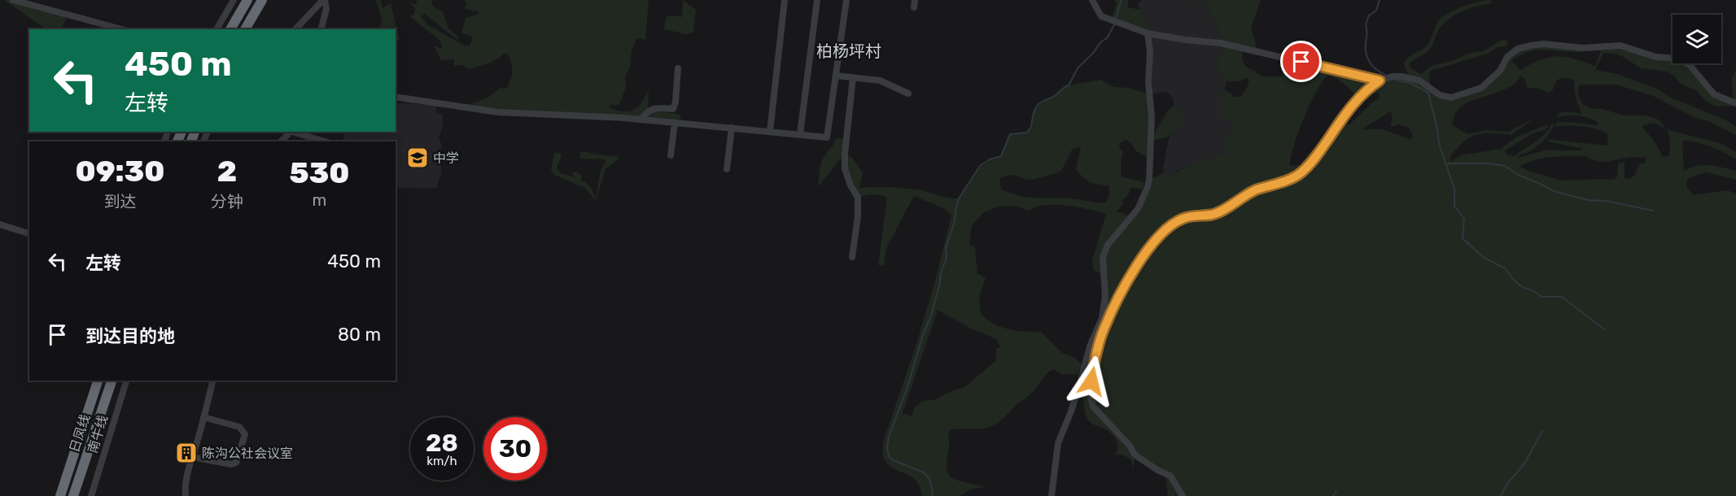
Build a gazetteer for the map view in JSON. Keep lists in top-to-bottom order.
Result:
{
  "streets": {
    "highway": ["日凤线"],
    "street": ["南牛线"]
  },
  "districts": ["柏杨坪村"],
  "places": {
    "school or university": ["中学"],
    "building": ["陈沟公社会议室"]
  },
  "page": {
    "turn": ["450 m", "左转"],
    "eta": [
      "09:30",
      "到达",
      "2",
      "分钟",
      "530",
      "m"
    ],
    "list": [
      {
        "name": "左转",
        "value": "450 m"
      },
      {
        "name": "到达目的地",
        "value": "80 m"
      }
    ],
    "speed": "28 km/h",
    "limit": "30"
  }
}
